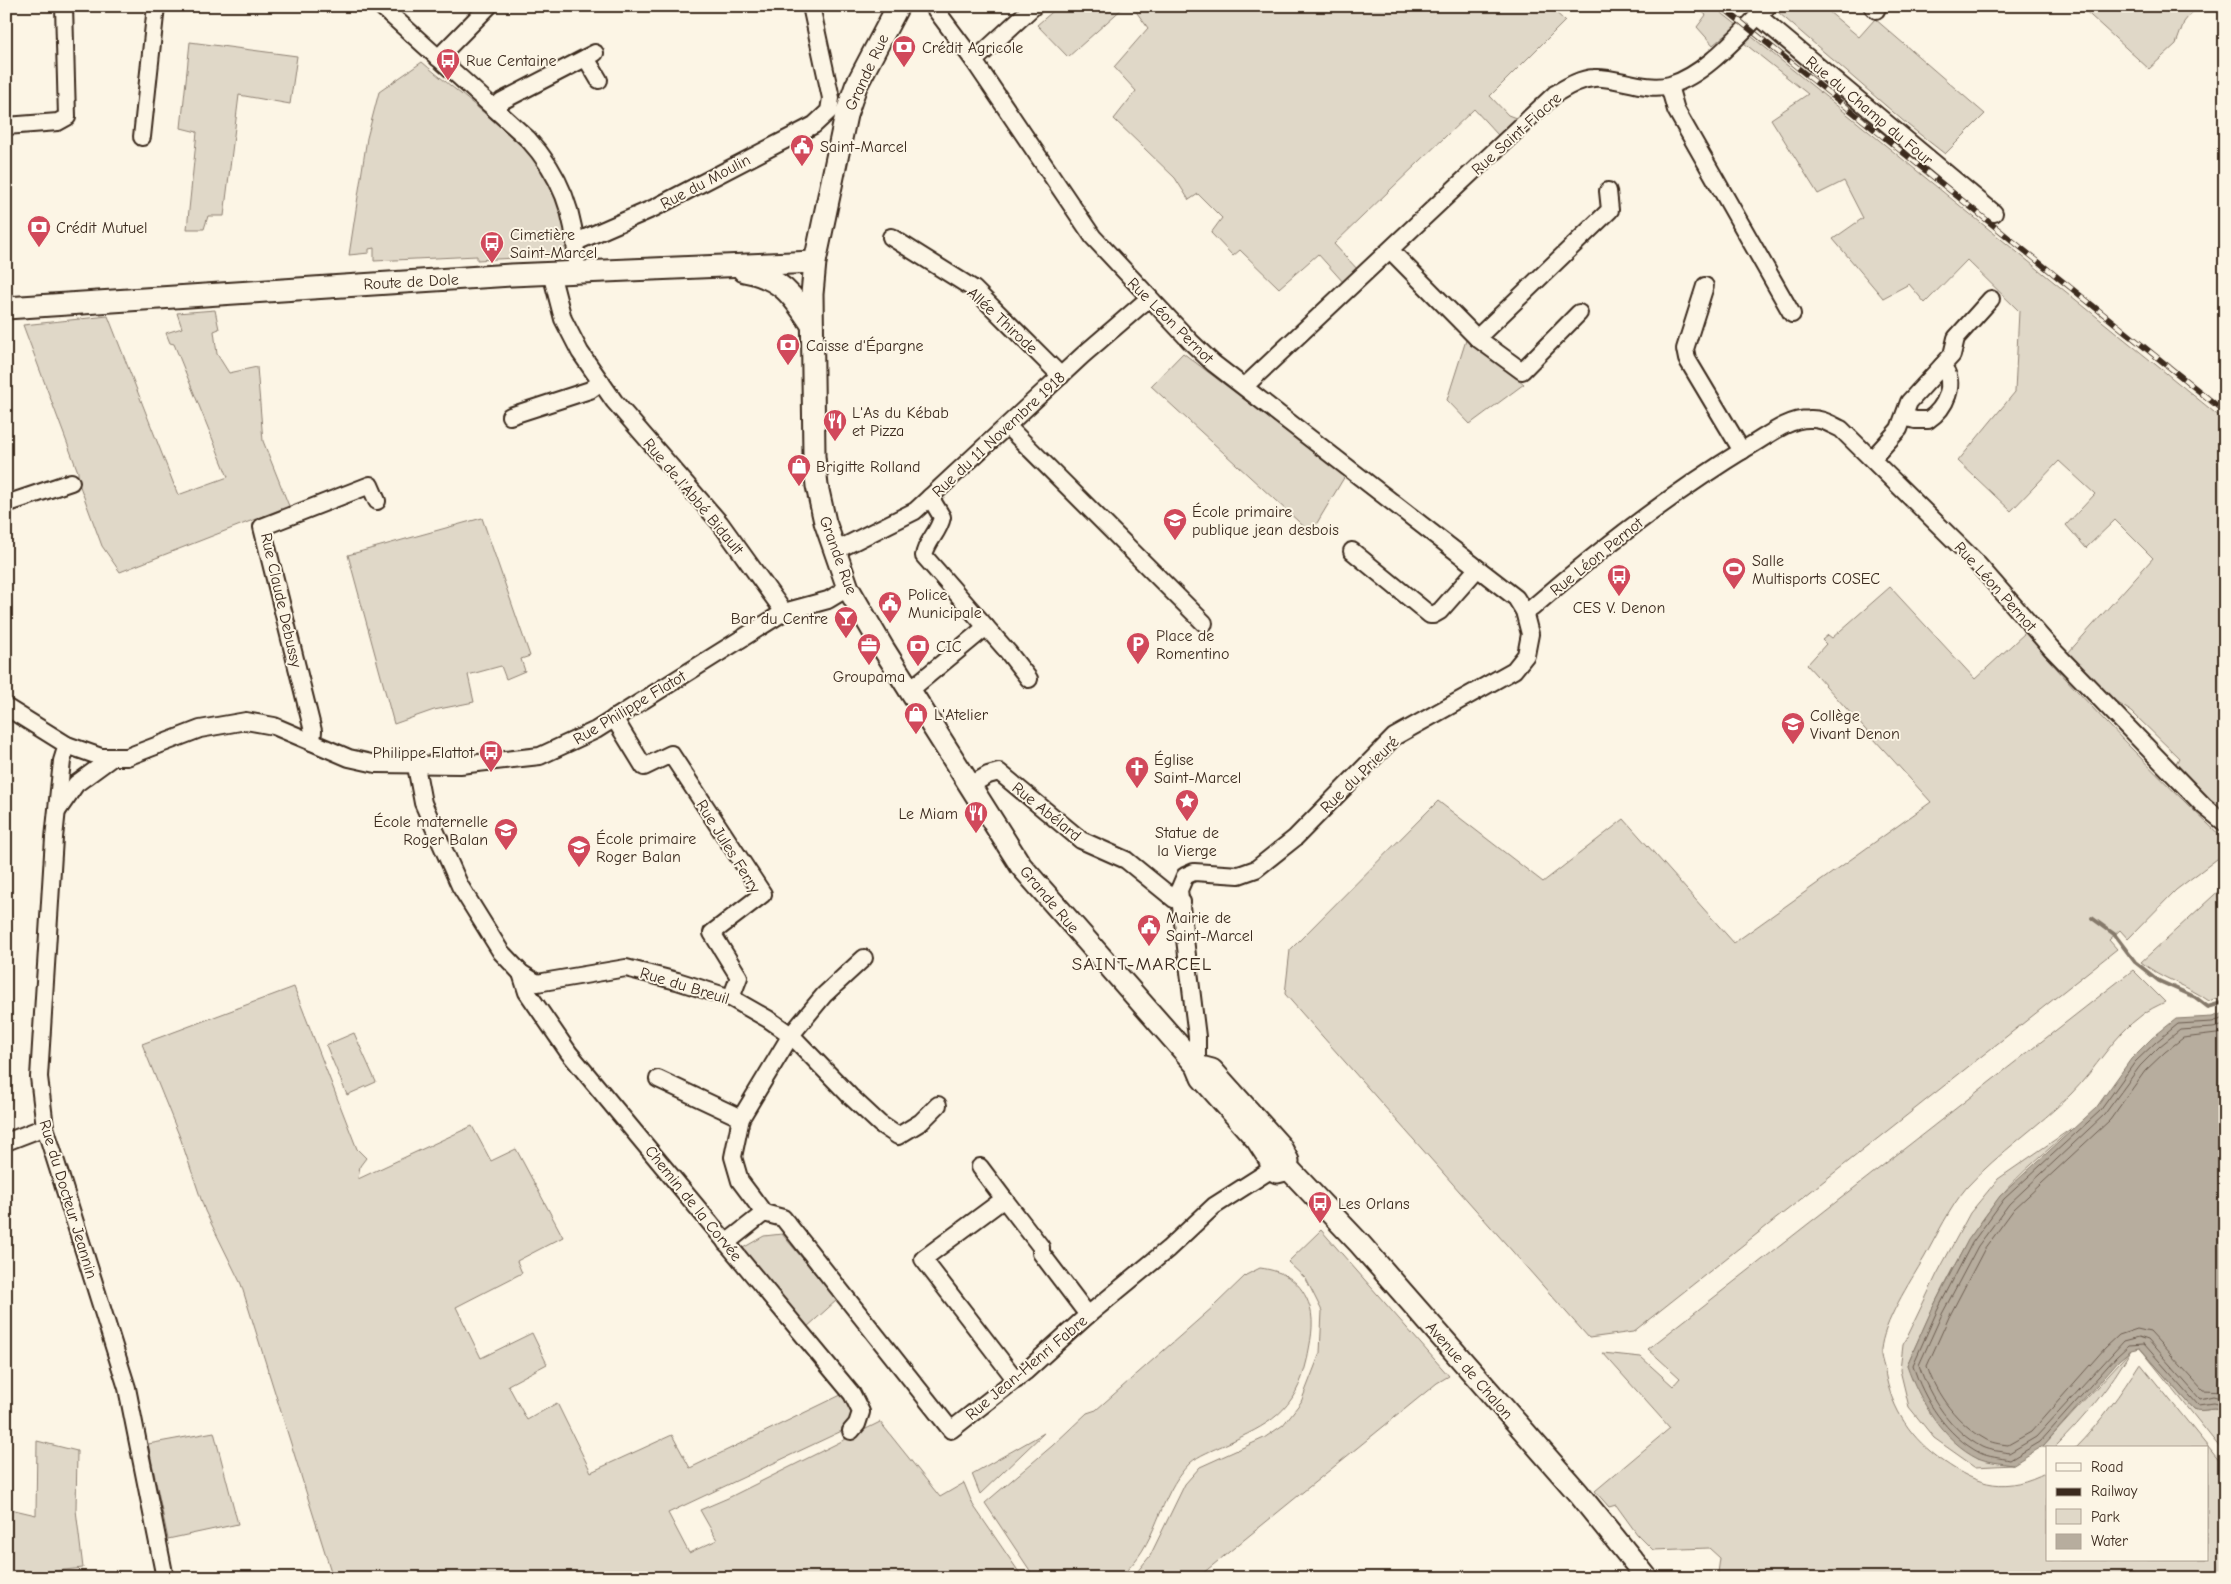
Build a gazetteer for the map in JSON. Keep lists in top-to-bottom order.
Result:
{
  "streets": {
    "main road": ["Grande Rue", "Route de Dole", "Avenue de Chalon"],
    "street": [
      "Rue du Champ du Four",
      "Rue Saint-Fiacre",
      "Rue du Moulin",
      "Allée Thirode",
      "Rue Léon Pernot",
      "Rue du 11 Novembre 1918",
      "Rue de l'Abbé Bidault",
      "Rue Claude Debussy",
      "Rue Philippe Flatot",
      "Rue du Prieuré",
      "Rue Abélard",
      "Rue Jules Ferry",
      "Rue du Breuil",
      "Rue du Docteur Jeannin",
      "Chemin de la Corvée",
      "Rue Jean-Henri Fabre"
    ]
  },
  "crossings": [
    ["Grande Rue", "Route de Dole"],
    ["Grande Rue", "Rue du 11 Novembre 1918"],
    ["Grande Rue", "Rue Philippe Flatot"],
    ["Grande Rue", "Rue Abélard"],
    ["Grande Rue", "Rue Jean-Henri Fabre"],
    ["Grande Rue", "Avenue de Chalon"],
    ["Rue du Champ du Four", "Rue Saint-Fiacre"],
    ["Rue Saint-Fiacre", "Rue Léon Pernot"],
    ["Route de Dole", "Rue de l'Abbé Bidault"],
    ["Allée Thirode", "Rue du 11 Novembre 1918"],
    ["Rue Léon Pernot", "Rue du 11 Novembre 1918"],
    ["Rue Léon Pernot", "Rue du Prieuré"],
    ["Rue de l'Abbé Bidault", "Rue Philippe Flatot"],
    ["Rue Claude Debussy", "Rue Philippe Flatot"],
    ["Rue Philippe Flatot", "Rue Jules Ferry"],
    ["Rue Philippe Flatot", "Rue du Breuil"],
    ["Rue Philippe Flatot", "Rue du Docteur Jeannin"],
    ["Rue du Prieuré", "Rue Abélard"],
    ["Rue Jules Ferry", "Rue du Breuil"],
    ["Rue du Breuil", "Chemin de la Corvée"],
    ["Rue Jean-Henri Fabre", "Avenue de Chalon"]
  ],
  "districts": ["SAINT-MARCEL"],
  "places": {
    "bank": [
      "Crédit Agricole",
      "Crédit Mutuel",
      "Caisse d'Épargne",
      "CIC"
    ],
    "bus stop": [
      "Rue Centaine",
      "Cimetière Saint-Marcel",
      "CES V. Denon",
      "Philippe Flattot",
      "Les Orlans"
    ],
    "public building": ["Saint-Marcel", "Police Municipale", "Mairie de Saint-Marcel"],
    "restaurant": ["L'As du Kébab et Pizza", "Le Miam"],
    "shop": ["Brigitte Rolland", "L'Atelier"],
    "school or university": [
      "École primaire publique jean desbois",
      "Collège Vivant Denon",
      "École maternelle Roger Balan",
      "École primaire Roger Balan"
    ],
    "sports": ["Salle Multisports COSEC"],
    "bar": ["Bar du Centre"],
    "parking": ["Place de Romentino"],
    "office": ["Groupama"],
    "church": ["Église Saint-Marcel"],
    "place": ["Statue de la Vierge"]
  },
  "legend": [
    "Road",
    "Railway",
    "Park",
    "Water"
  ]
}
